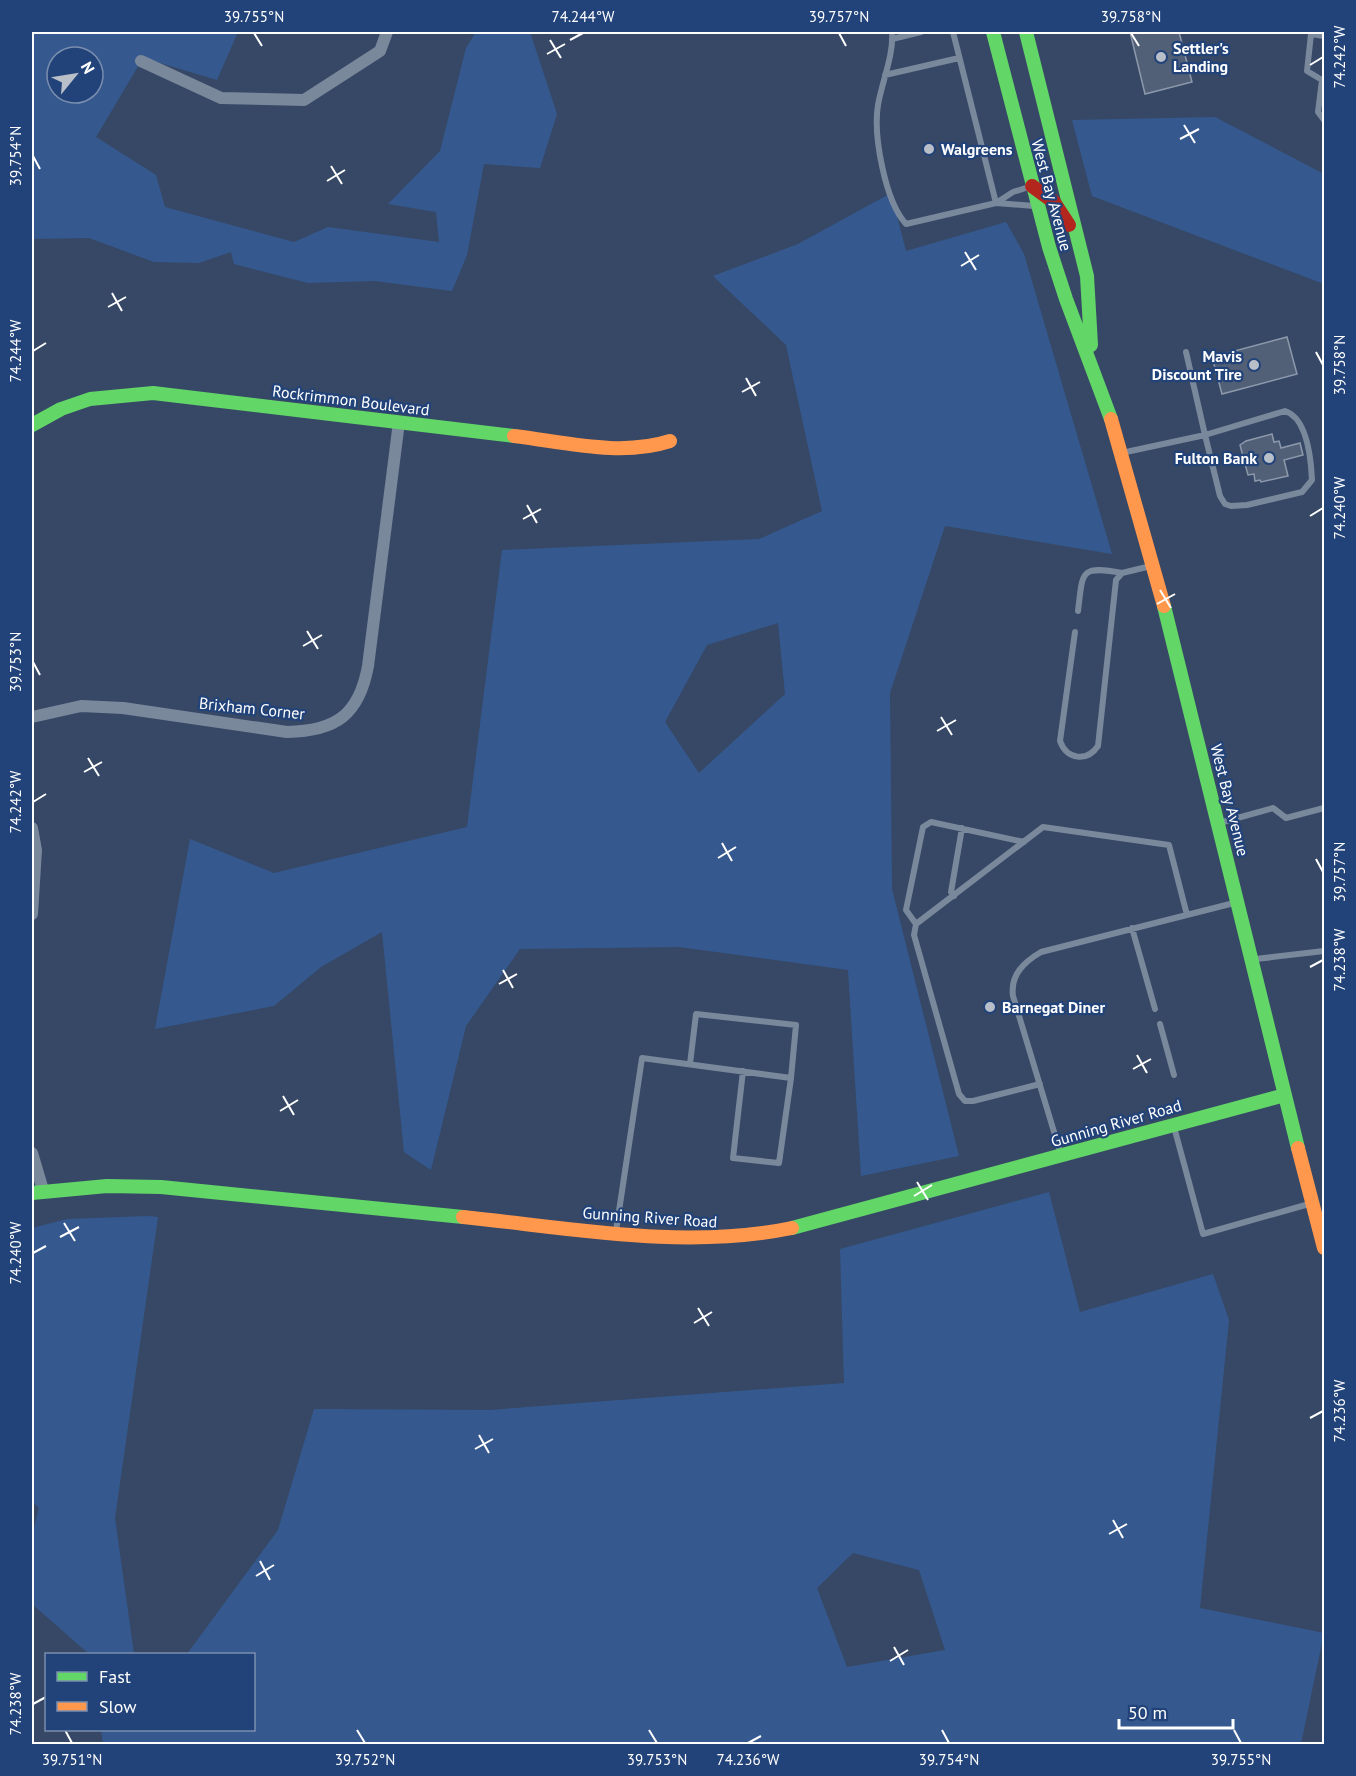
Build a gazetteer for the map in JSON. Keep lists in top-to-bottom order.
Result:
{
  "streets": {
    "street": [
      "West Bay Avenue",
      "Rockrimmon Boulevard",
      "Brixham Corner",
      "Gunning River Road"
    ]
  },
  "crossings": [
    ["West Bay Avenue", "Gunning River Road"],
    ["Rockrimmon Boulevard", "Brixham Corner"]
  ],
  "places": [
    "Settler's Landing",
    "Walgreens",
    "Mavis Discount Tire",
    "Fulton Bank",
    "Barnegat Diner"
  ],
  "legend": ["Fast", "Slow"],
  "scale_bar": "50 m",
  "north": "top right",
  "coordinates": [
    "39.755°N",
    "74.244°W",
    "39.757°N",
    "39.758°N",
    "74.242°W",
    "39.754°N",
    "74.240°W",
    "39.753°N",
    "74.238°W",
    "74.236°W",
    "39.751°N",
    "39.752°N"
  ]
}
